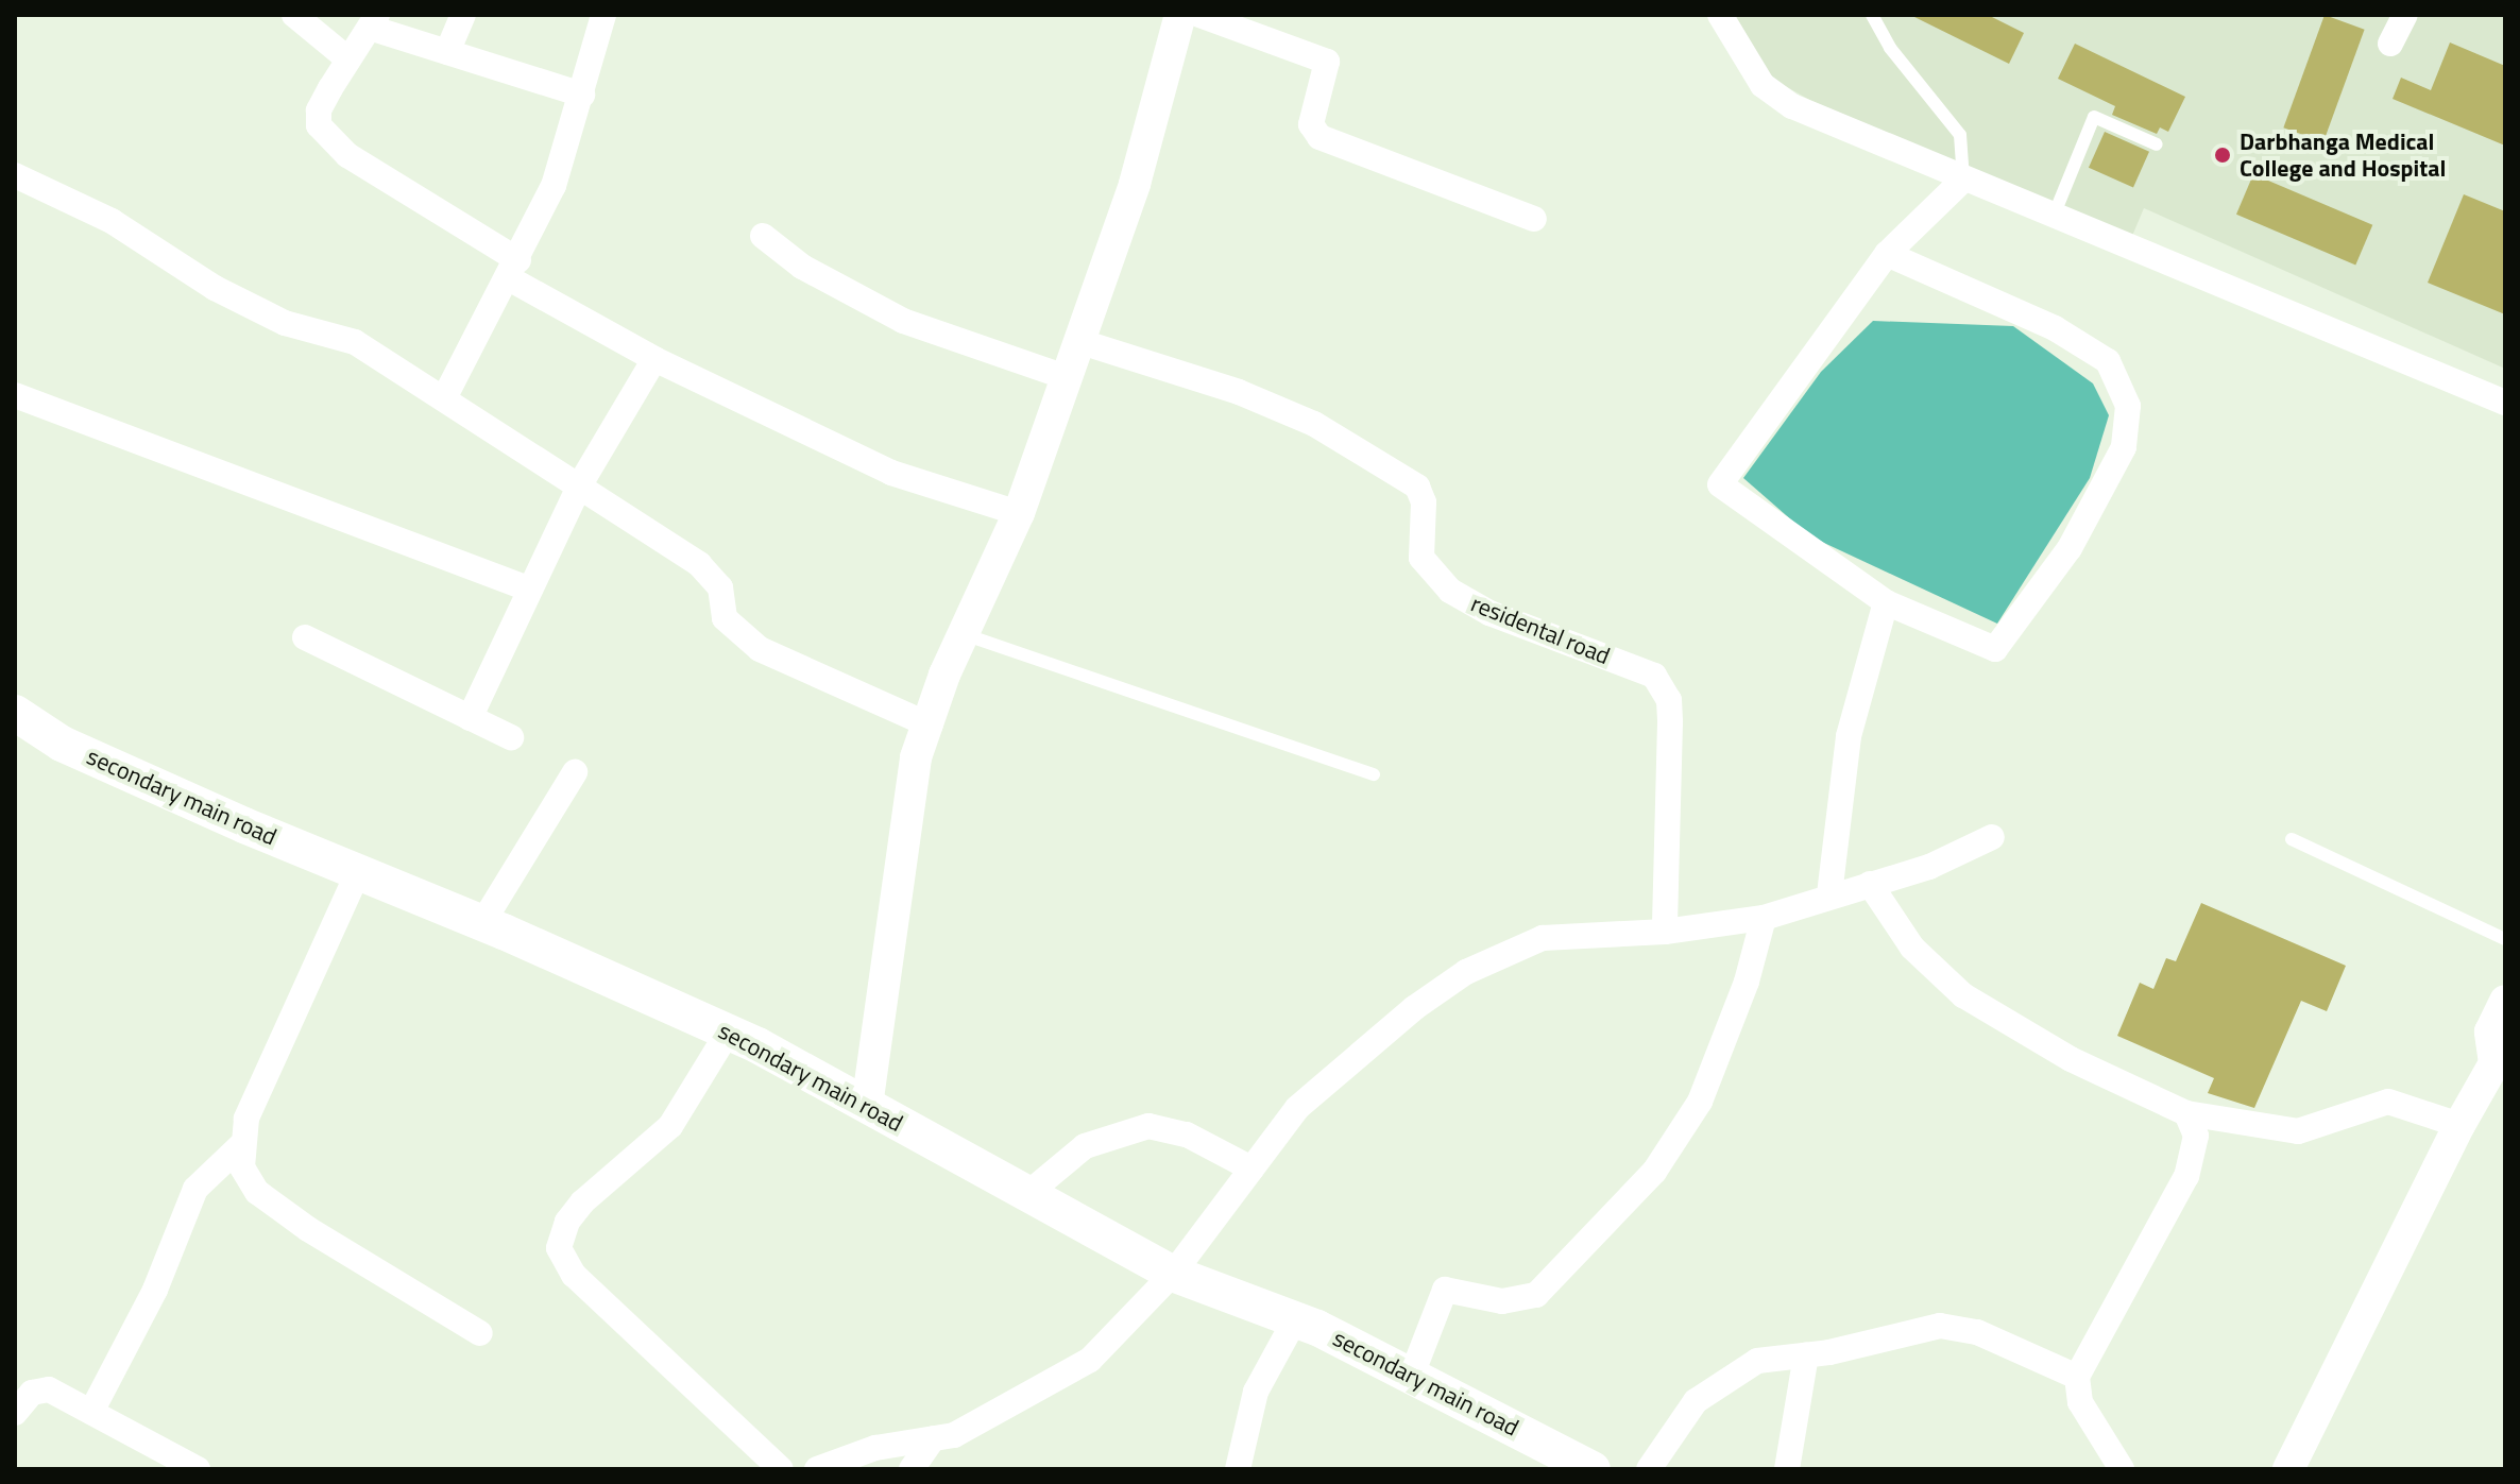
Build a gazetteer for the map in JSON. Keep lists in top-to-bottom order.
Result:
{
  "streets": {
    "main road": ["secondary main road"],
    "street": ["residental road"]
  },
  "places": ["Darbhanga Medical College and Hospital"]
}
